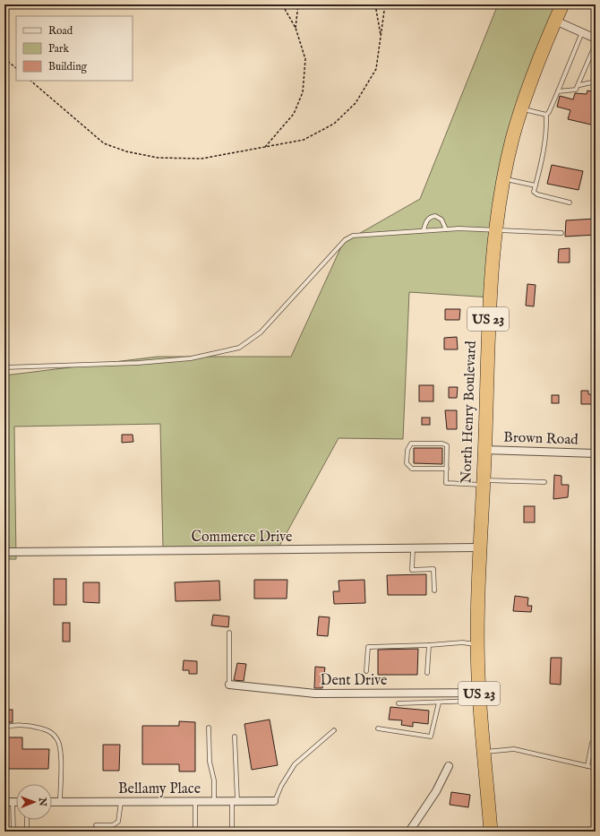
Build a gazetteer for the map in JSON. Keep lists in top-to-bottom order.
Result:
{
  "streets": {
    "highway": ["US 23", "North Henry Boulevard"],
    "street": [
      "Brown Road",
      "Commerce Drive",
      "Dent Drive",
      "Bellamy Place"
    ]
  },
  "crossings": [
    ["North Henry Boulevard", "Brown Road"],
    ["North Henry Boulevard", "Commerce Drive"],
    ["North Henry Boulevard", "Dent Drive"]
  ],
  "legend": ["Road", "Park", "Building"],
  "north": "right"
}
